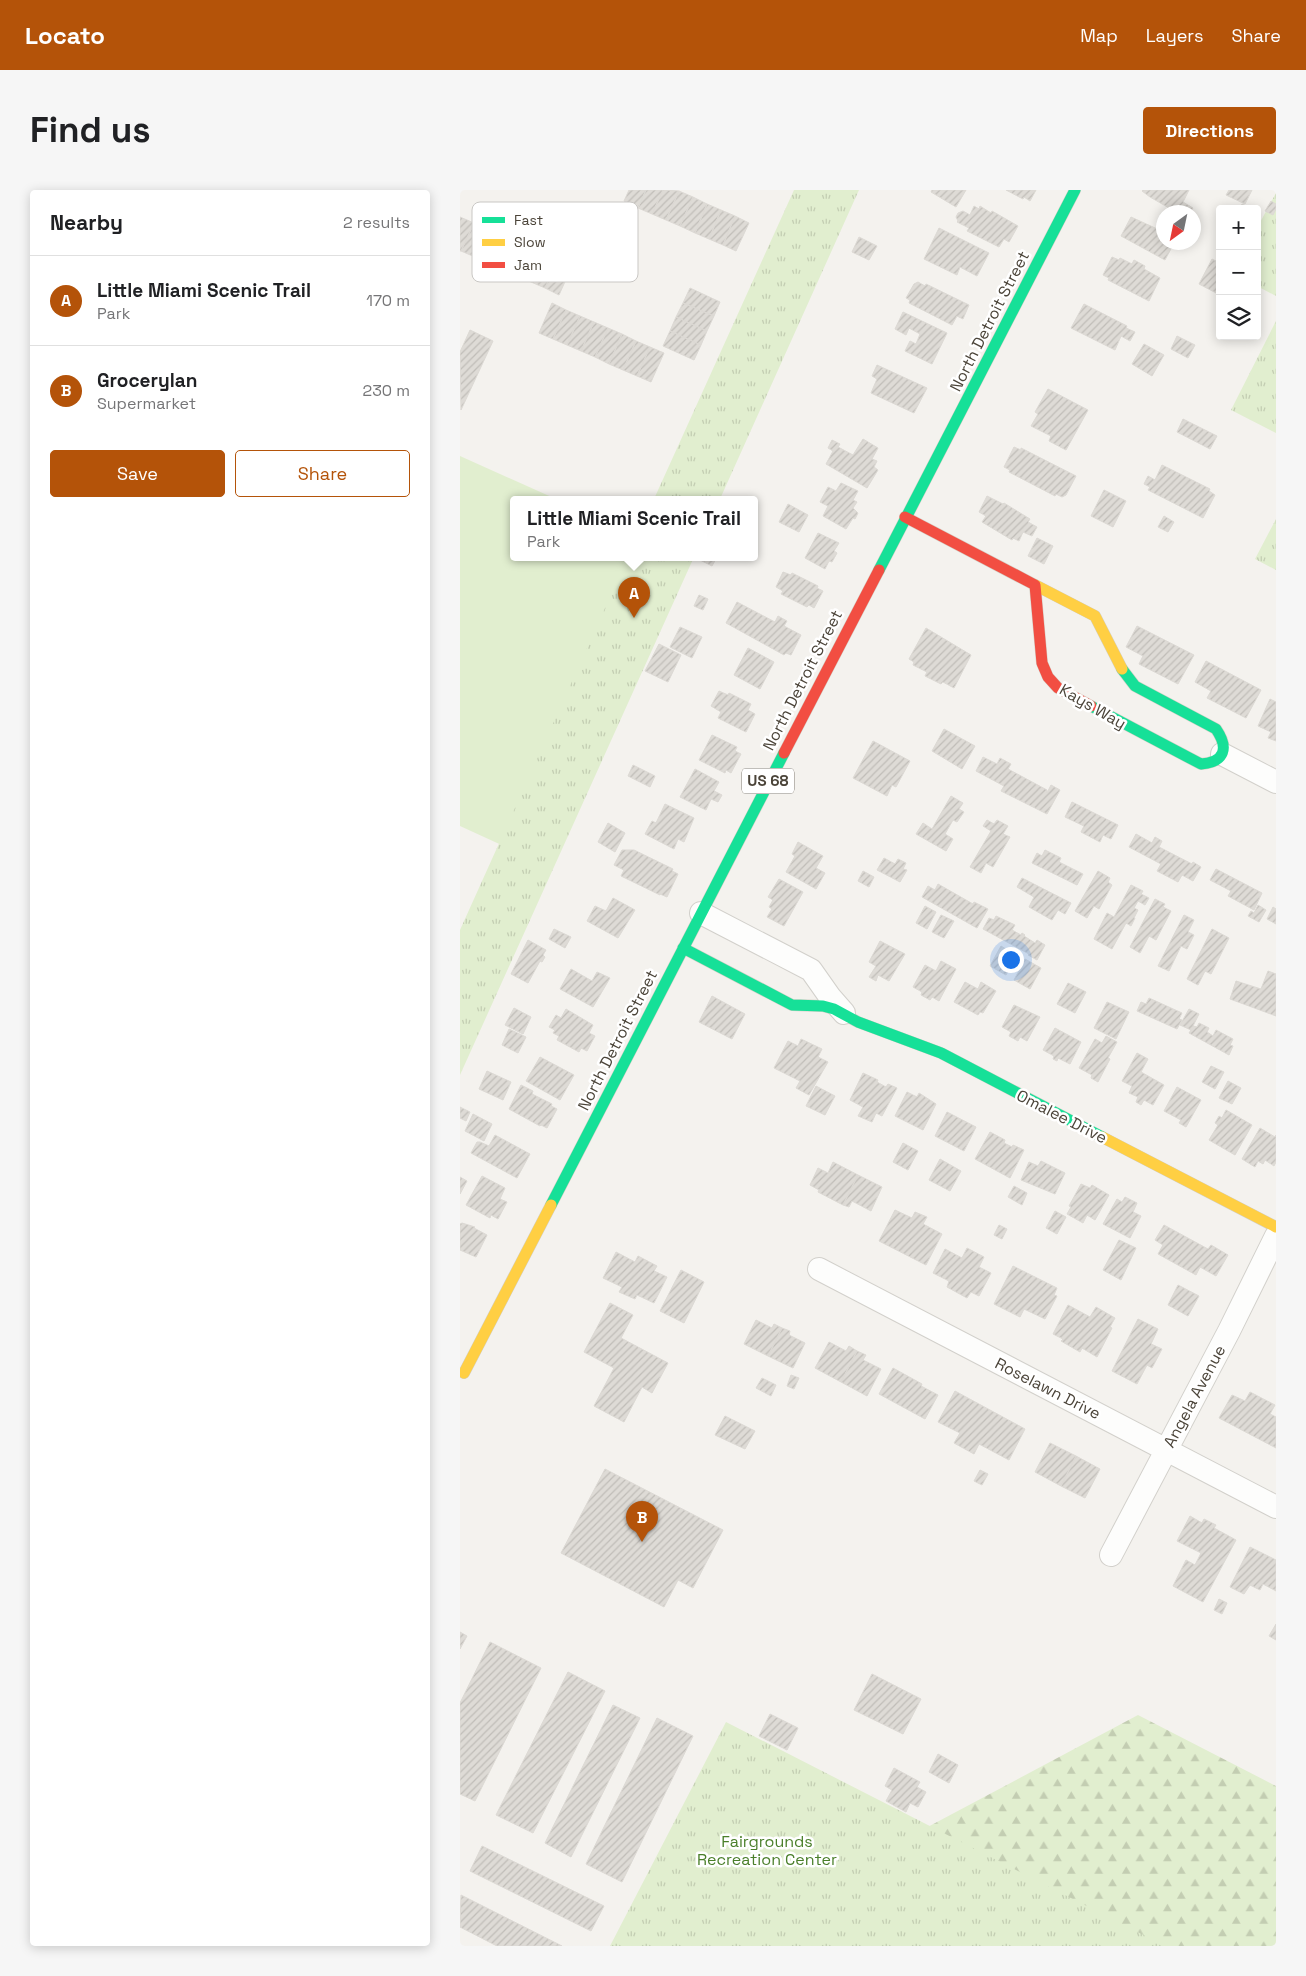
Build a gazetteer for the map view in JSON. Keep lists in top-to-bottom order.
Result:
{
  "streets": {
    "main road": [
      "North Detroit Street",
      "Kays Way",
      "US 68",
      "Omalee Drive"
    ],
    "street": ["Roselawn Drive", "Angela Avenue"]
  },
  "crossings": [
    ["North Detroit Street", "Omalee Drive"],
    ["Roselawn Drive", "Angela Avenue"]
  ],
  "parks": ["Fairgrounds Recreation Center"],
  "legend": ["Fast", "Slow", "Jam"],
  "north": "bottom left",
  "page": {
    "header": "Locato",
    "nav": ["Map", "Layers", "Share"],
    "buttons": [
      "Directions",
      ["Save", "Share"]
    ],
    "title": "Find us",
    "heading": ["Nearby", "2 results"],
    "map_buttons": ["+", "−"],
    "list": [
      {
        "mark": "A",
        "name": "Little Miami Scenic Trail",
        "note": "Park",
        "value": "170 m"
      },
      {
        "mark": "B",
        "name": "Grocerylan",
        "note": "Supermarket",
        "value": "230 m"
      }
    ],
    "popup": ["Little Miami Scenic Trail", "Park"],
    "pins": ["A", "B"]
  }
}
